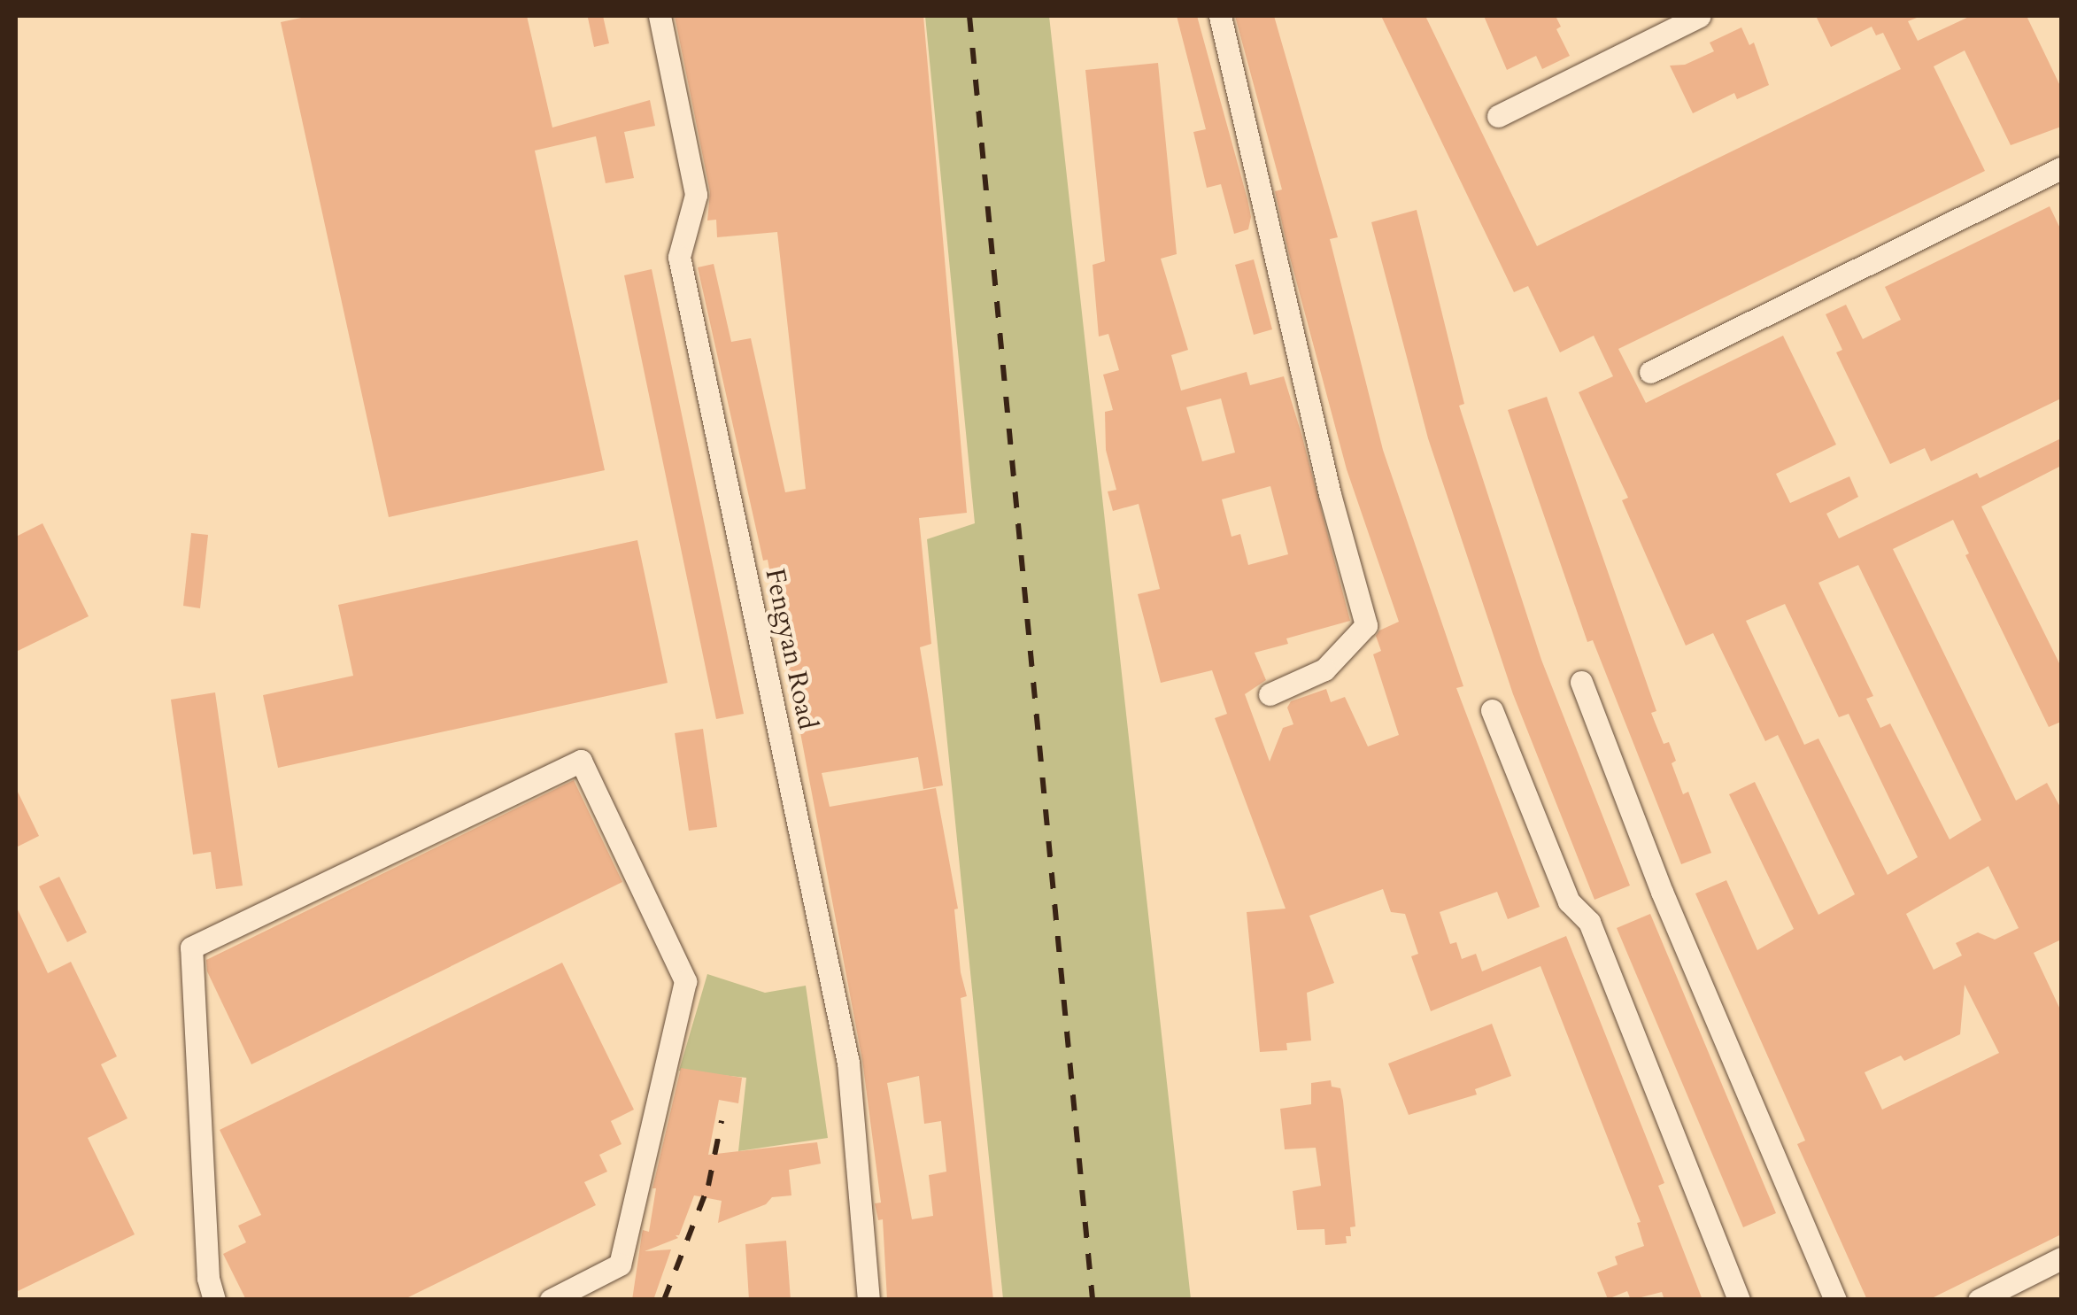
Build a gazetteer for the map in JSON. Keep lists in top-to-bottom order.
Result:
{
  "streets": {
    "street": ["Fengyan Road"]
  }
}
